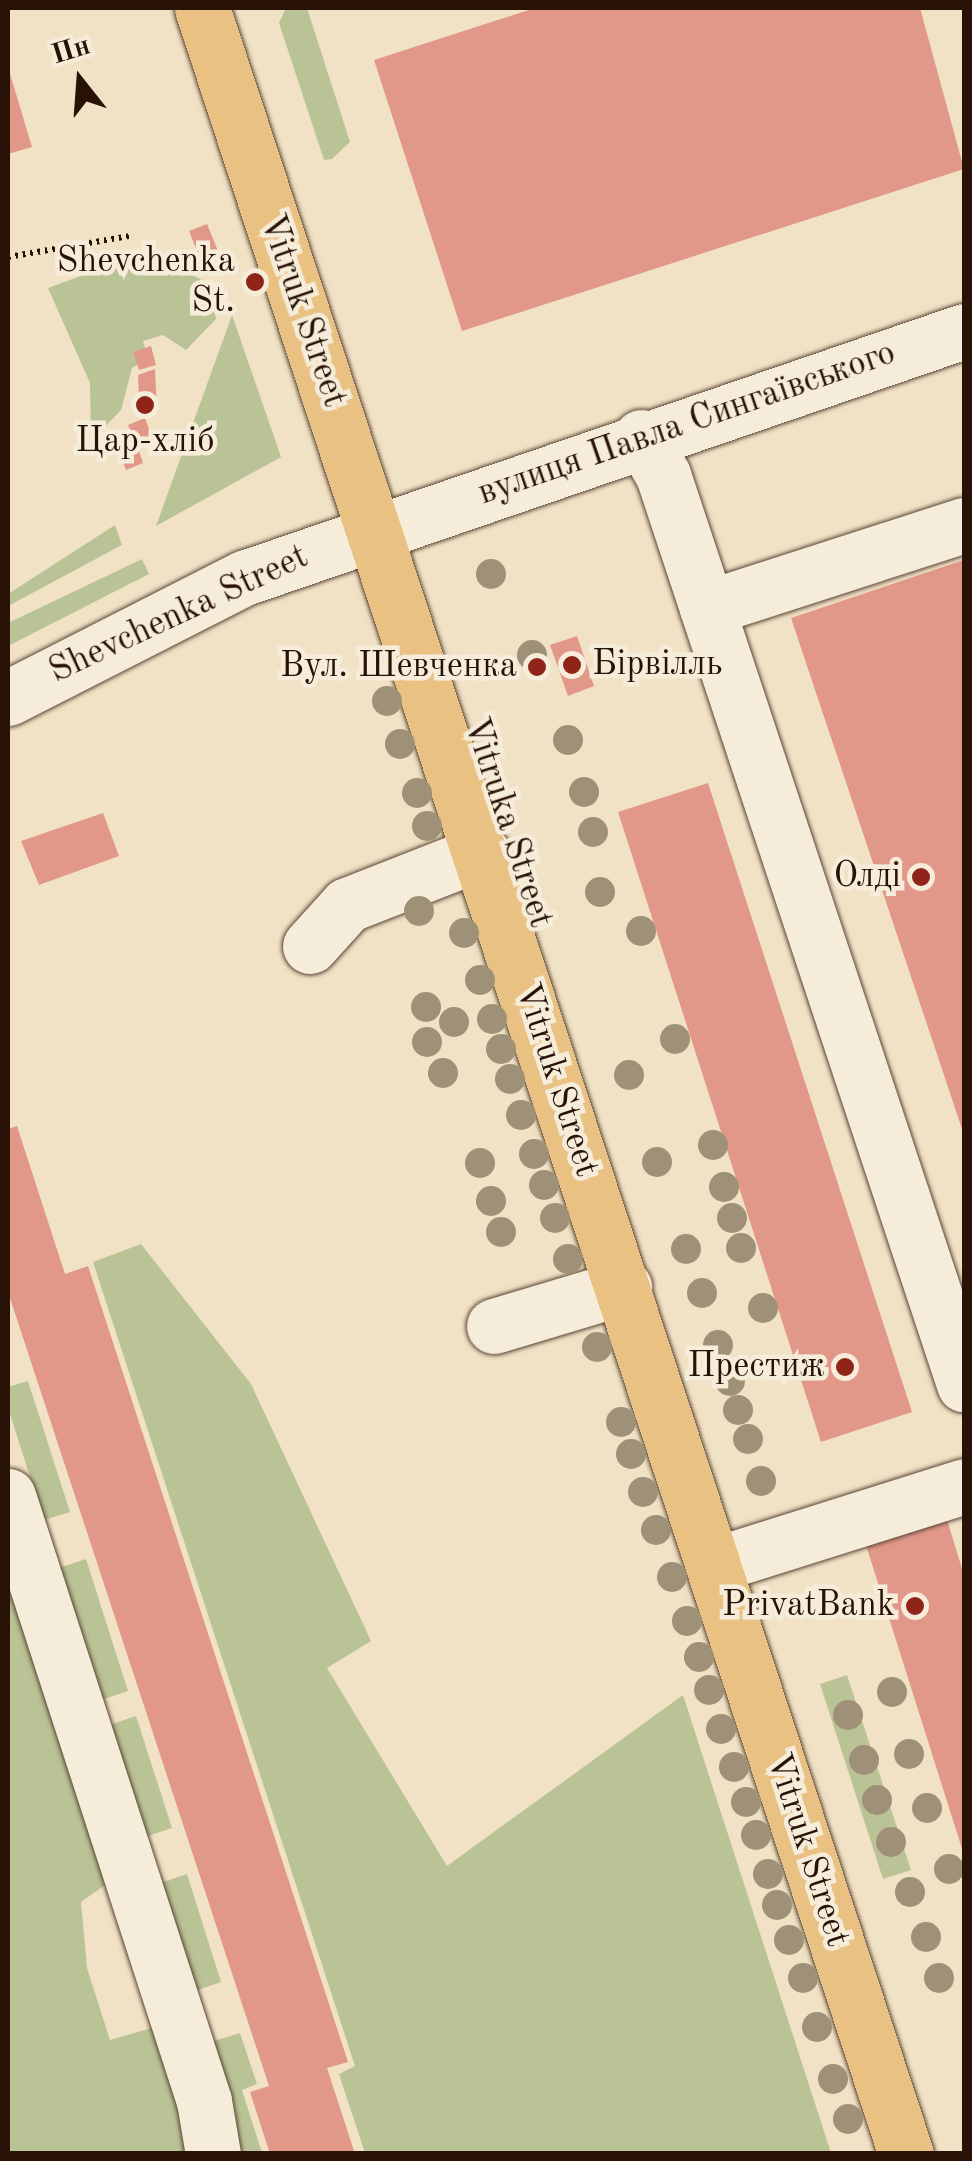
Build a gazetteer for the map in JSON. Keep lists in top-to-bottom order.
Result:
{
  "streets": {
    "main road": ["Vitruk Street", "Vitruka Street"],
    "street": ["вулиця Павла Сингаївського", "Shevchenka Street"]
  },
  "crossings": [
    ["Vitruk Street", "вулиця Павла Сингаївського"],
    ["Vitruk Street", "Shevchenka Street"],
    ["Vitruk Street", "Vitruka Street"],
    ["вулиця Павла Сингаївського", "Shevchenka Street"],
    ["вулиця Павла Сингаївського", "Vitruka Street"],
    ["Shevchenka Street", "Vitruka Street"]
  ],
  "places": [
    "Shevchenka St.",
    "Цар-хліб",
    "Бірвілль",
    "Вул. Шевченка",
    "Олді",
    "Престиж",
    "PrivatBank"
  ],
  "north": "top"
}
